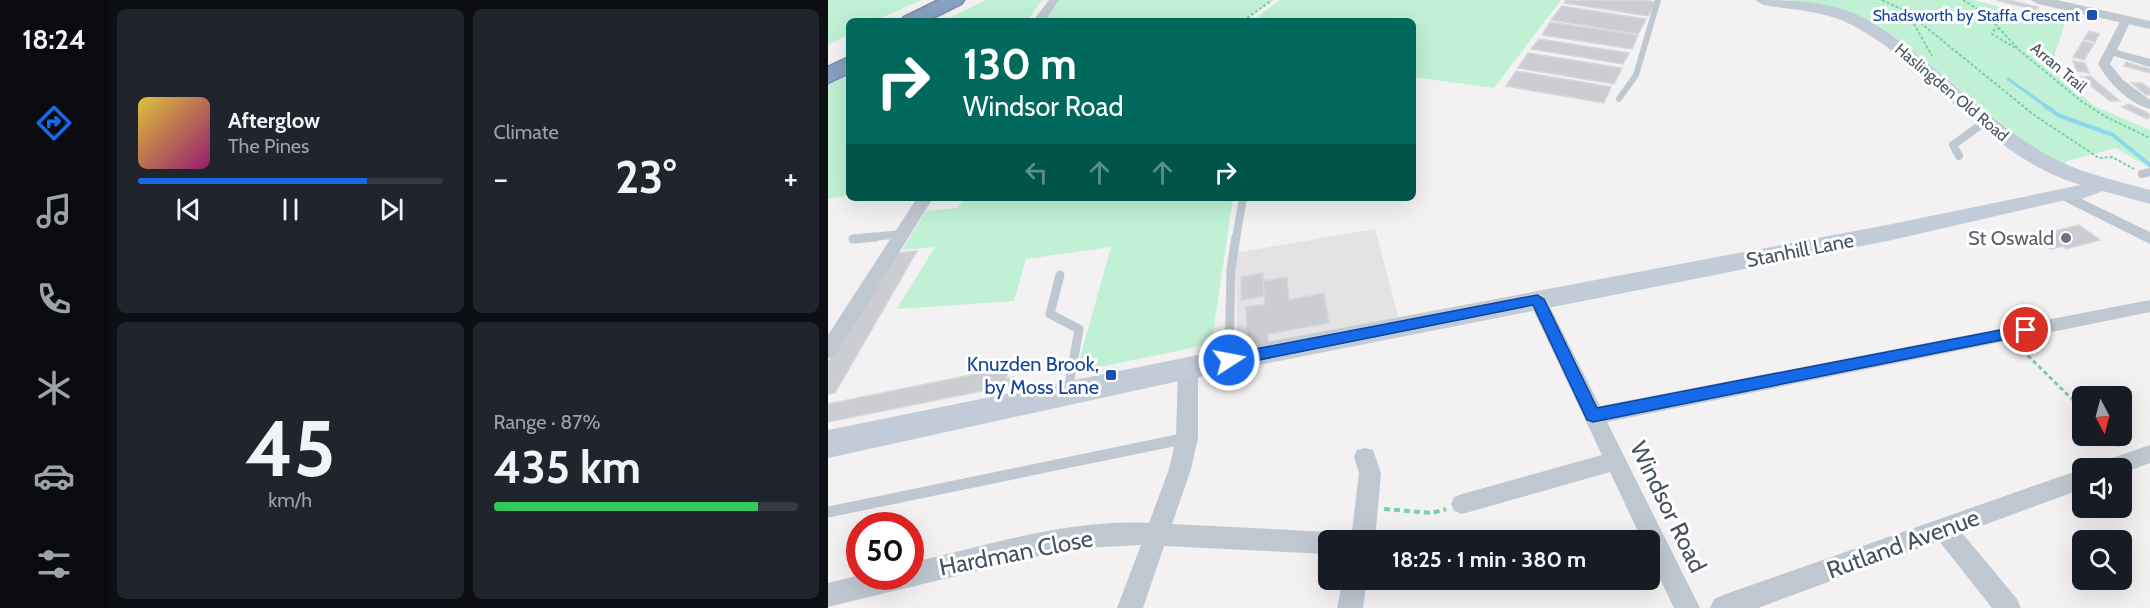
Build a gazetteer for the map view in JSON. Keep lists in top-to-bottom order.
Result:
{
  "streets": {
    "main road": ["Haslingden Old Road", "Stanhill Lane"],
    "street": ["Windsor Road", "Rutland Avenue", "Hardman Close"],
    "path": ["Arran Trail"]
  },
  "crossings": [
    ["Haslingden Old Road", "Stanhill Lane"],
    ["Stanhill Lane", "Windsor Road"]
  ],
  "places": {
    "transit": ["Shadsworth by Staffa Crescent", "Knuzden Brook, by Moss Lane"],
    "other": ["St Oswald"]
  },
  "north": "bottom",
  "page": {
    "tabs": "18:24",
    "tile": [
      "Climate",
      ["45", "km/h"],
      ["Range · 87%", "435 km"]
    ],
    "turn": ["130 m", "Windsor Road"],
    "song": ["Afterglow", "The Pines"],
    "heat": ["−", "23°", "+"],
    "limit": "50",
    "trip": "18:25 · 1 min · 380 m"
  }
}
